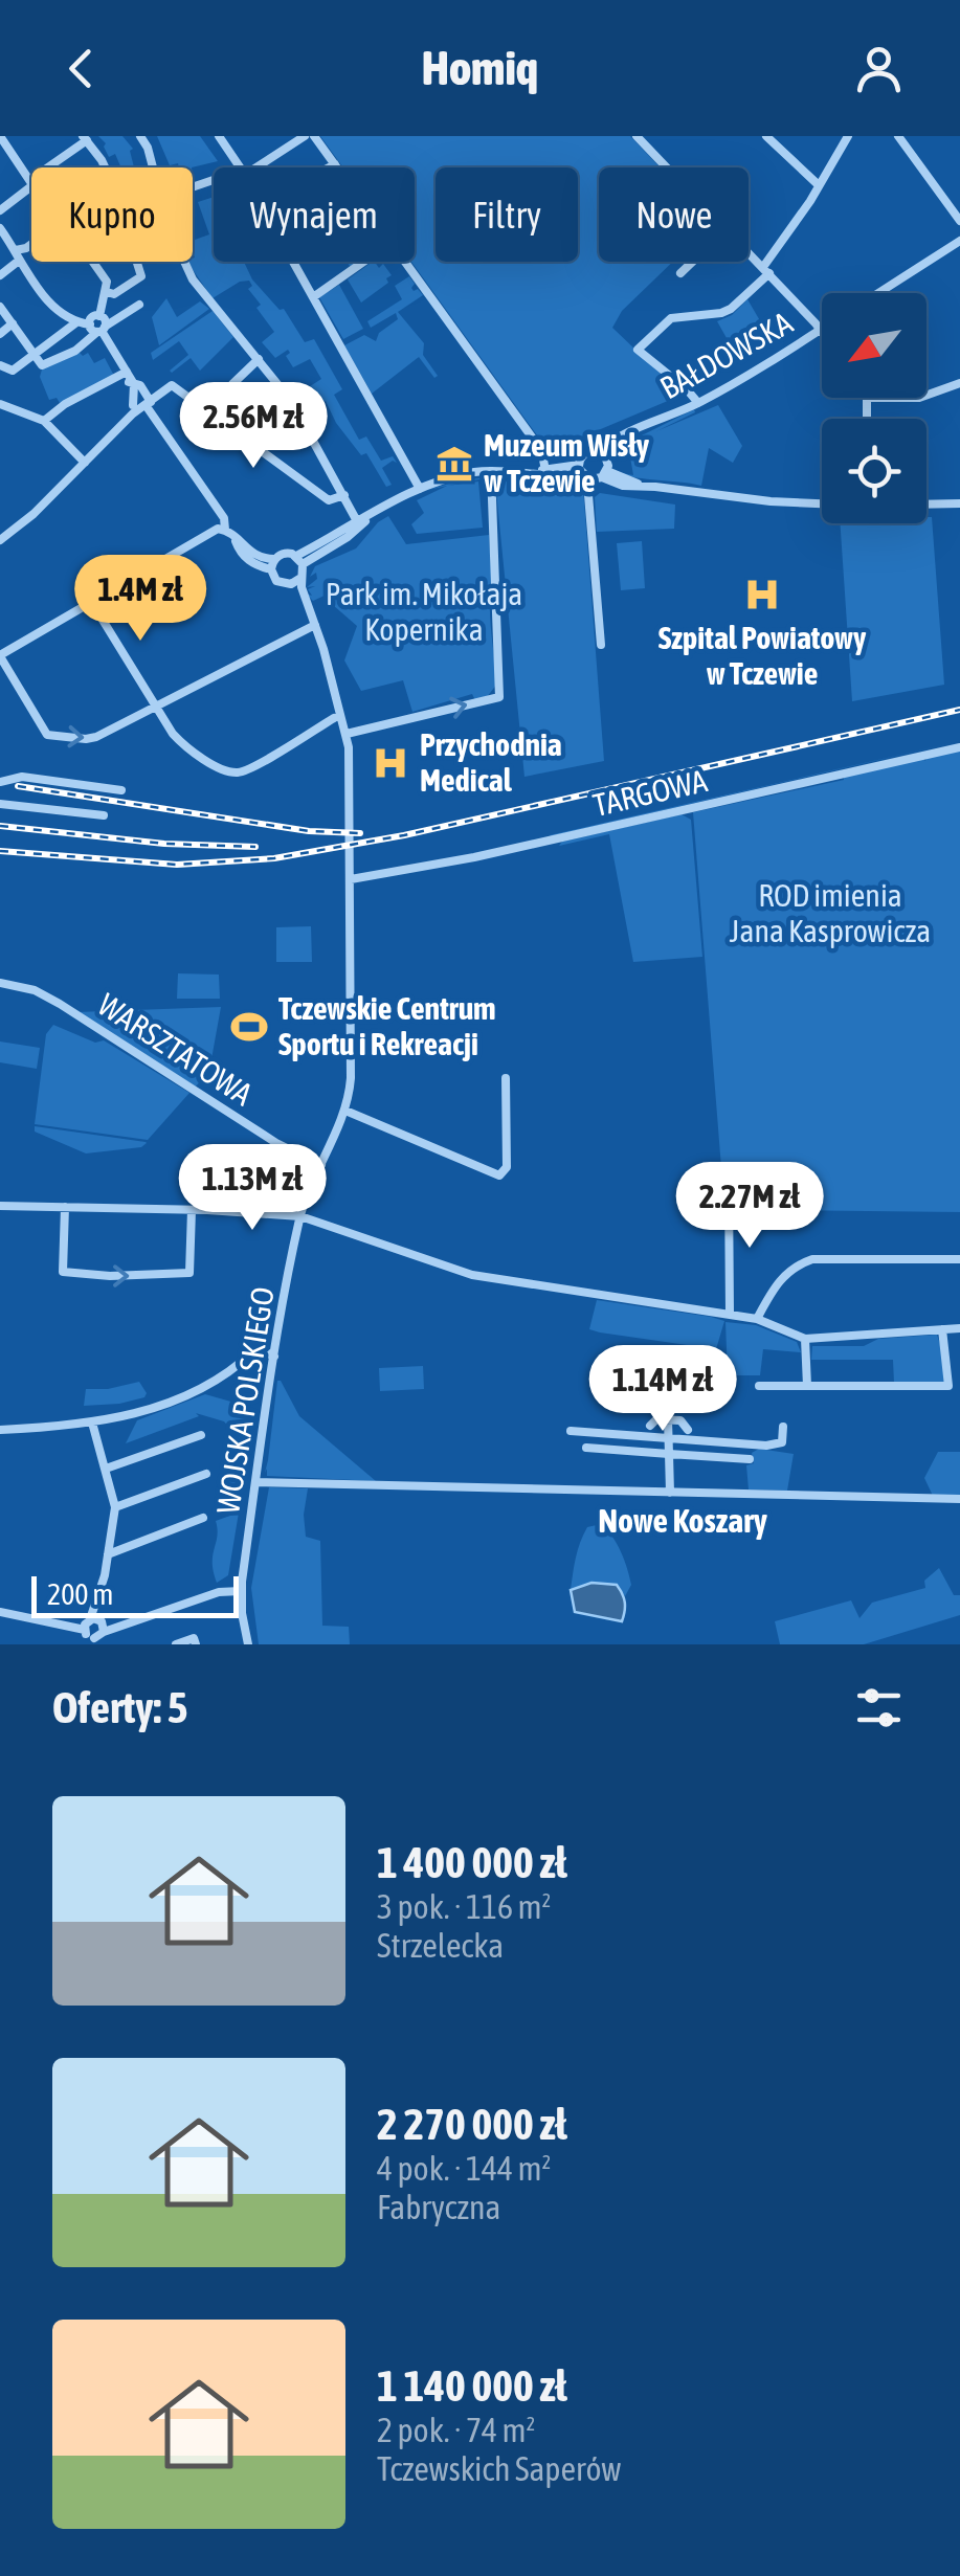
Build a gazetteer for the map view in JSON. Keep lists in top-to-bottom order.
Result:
{
  "streets": {
    "street": [
      "BAŁDOWSKA",
      "TARGOWA",
      "WARSZTATOWA",
      "WOJSKA POLSKIEGO"
    ]
  },
  "crossings": [
    ["TARGOWA", "WOJSKA POLSKIEGO"],
    ["WARSZTATOWA", "WOJSKA POLSKIEGO"]
  ],
  "districts": ["Nowe Koszary"],
  "parks": ["Park im. Mikołaja Kopernika", "ROD imienia Jana Kasprowicza"],
  "places": {
    "museum": ["Muzeum Wisły w Tczewie"],
    "hospital": ["Szpital Powiatowy w Tczewie", "Przychodnia Medical"],
    "sports": ["Tczewskie Centrum Sportu i Rekreacji"]
  },
  "scale_bar": "200 m",
  "north": "bottom left",
  "page": {
    "header": "Homiq",
    "chip": [
      "Kupno",
      "Wynajem",
      "Filtry",
      "Nowe"
    ],
    "price": [
      "2.56M zł",
      "1.4M zł",
      "1.13M zł",
      "2.27M zł",
      "1.14M zł"
    ],
    "scale": "200 m",
    "heading": "Oferty: 5",
    "list": [
      {
        "name": "1 400 000 zł",
        "note": "3 pok. · 116 m² · Strzelecka"
      },
      {
        "name": "2 270 000 zł",
        "note": "4 pok. · 144 m² · Fabryczna"
      },
      {
        "name": "1 140 000 zł",
        "note": "2 pok. · 74 m² · Tczewskich Saperów"
      }
    ]
  }
}
